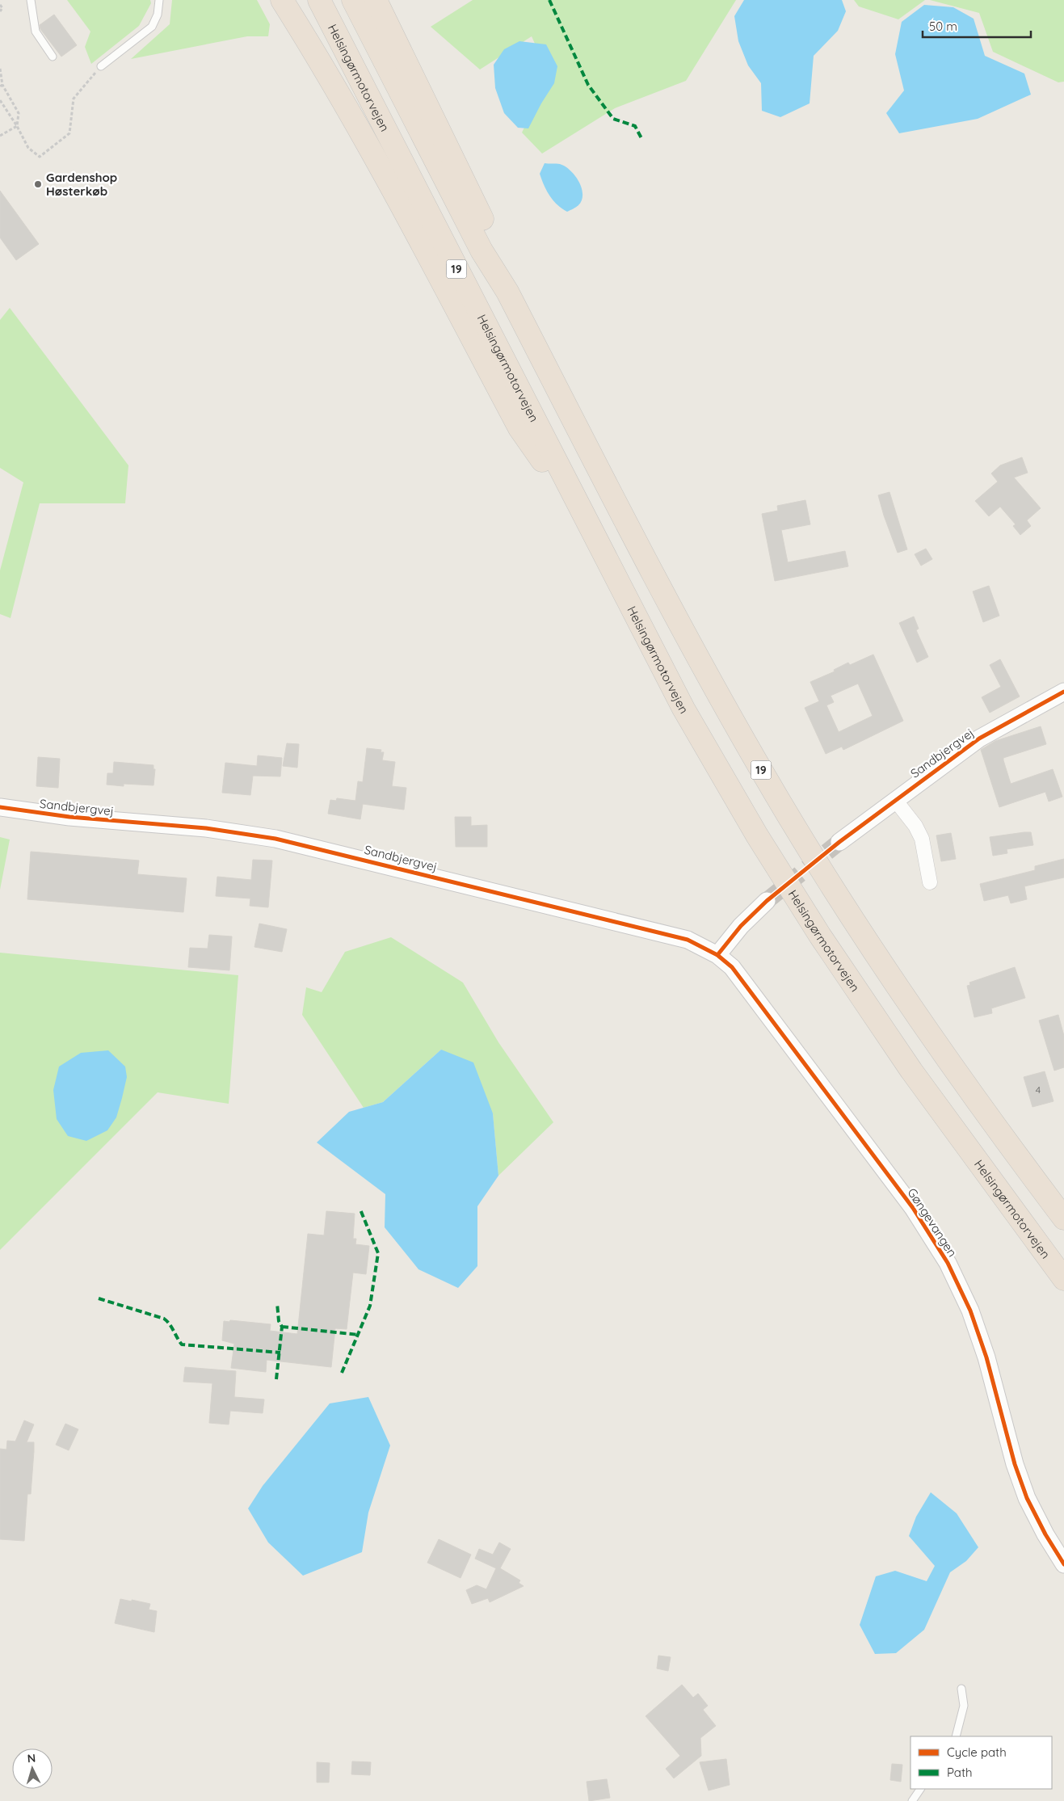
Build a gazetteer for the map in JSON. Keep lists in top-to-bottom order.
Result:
{
  "streets": {
    "highway": ["Helsingørmotorvejen", "19"],
    "street": ["Sandbjergvej", "Gøngevangen"]
  },
  "crossings": [
    ["Sandbjergvej", "Gøngevangen"]
  ],
  "places": ["Gardenshop Høsterkøb"],
  "house_numbers": ["4"],
  "legend": ["Cycle path", "Path"],
  "scale_bar": "50 m",
  "north": "top"
}
